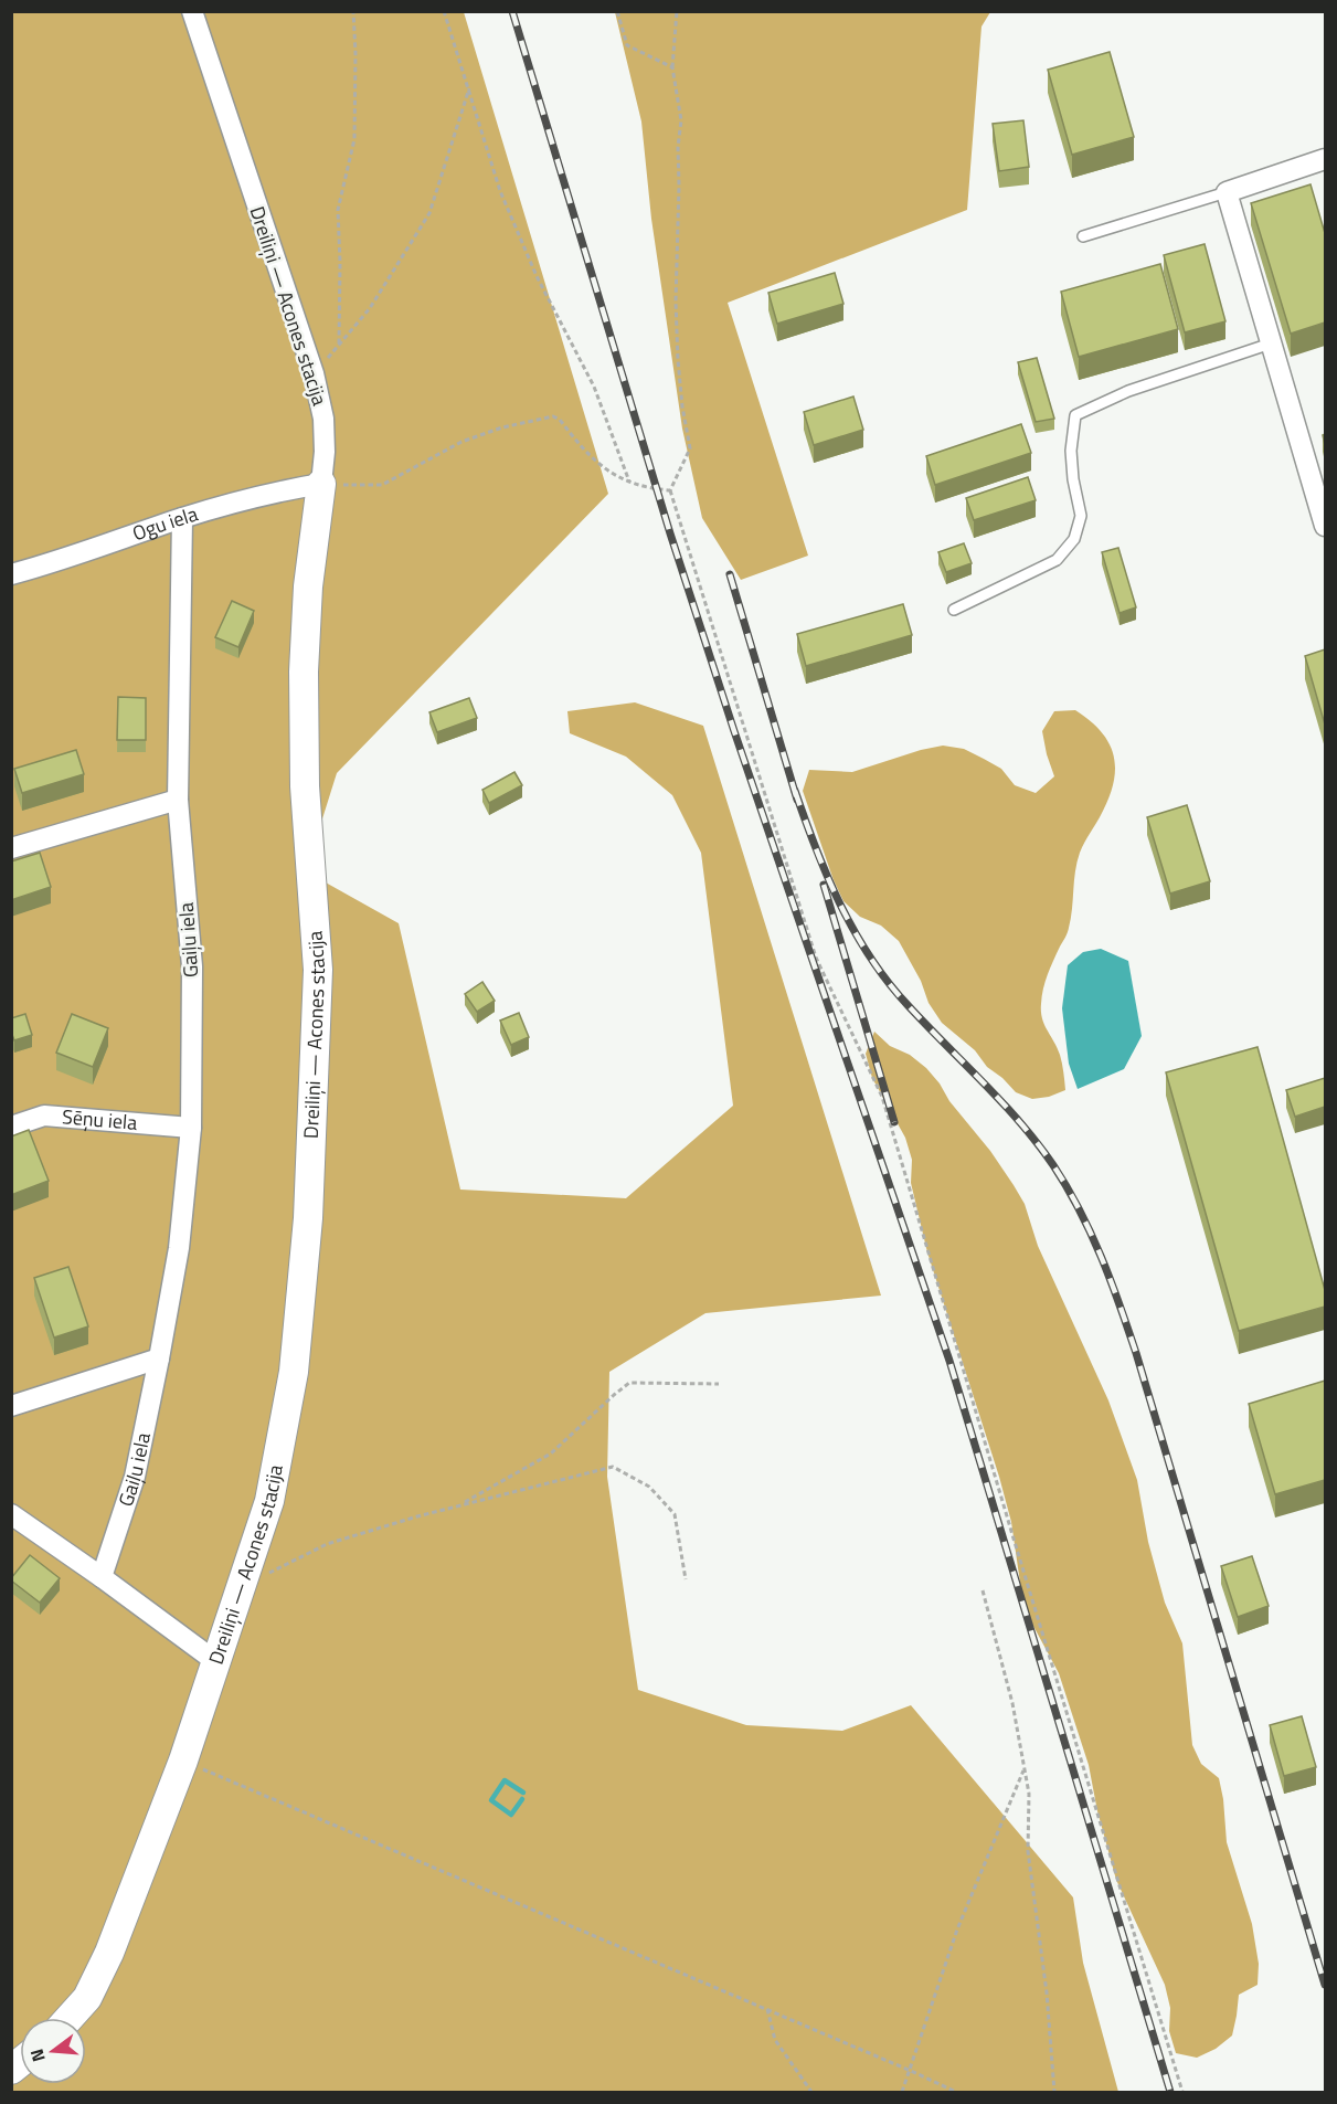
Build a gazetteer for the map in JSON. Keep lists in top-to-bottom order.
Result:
{
  "streets": {
    "street": [
      "Dreiliņi — Acones stacija",
      "Ogu iela",
      "Gaiļu iela",
      "Sēņu iela"
    ]
  },
  "crossings": [
    ["Dreiliņi — Acones stacija", "Ogu iela"],
    ["Ogu iela", "Gaiļu iela"],
    ["Gaiļu iela", "Sēņu iela"]
  ],
  "north": "left"
}
